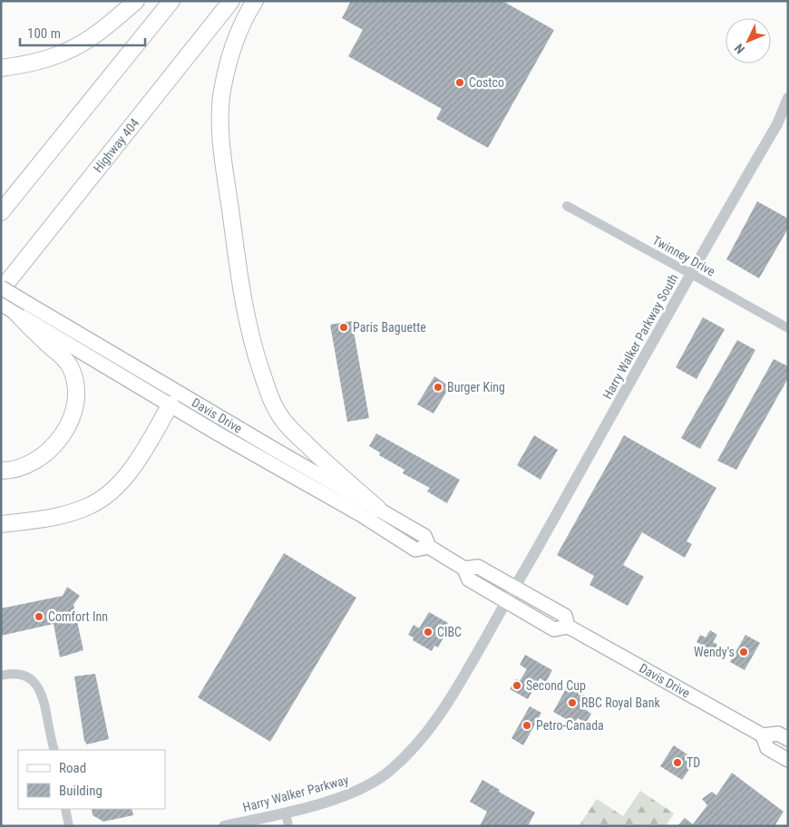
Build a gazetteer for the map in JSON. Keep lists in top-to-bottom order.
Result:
{
  "streets": {
    "highway": ["Highway 404"],
    "main road": ["Davis Drive"],
    "street": ["Twinney Drive", "Harry Walker Parkway South", "Harry Walker Parkway"]
  },
  "crossings": [
    ["Highway 404", "Davis Drive"],
    ["Twinney Drive", "Harry Walker Parkway South"],
    ["Harry Walker Parkway South", "Davis Drive"],
    ["Harry Walker Parkway South", "Harry Walker Parkway"],
    ["Davis Drive", "Harry Walker Parkway"]
  ],
  "places": [
    "Costco",
    "Paris Baguette",
    "Burger King",
    "Comfort Inn",
    "CIBC",
    "Wendy's",
    "Second Cup",
    "RBC Royal Bank",
    "Petro-Canada",
    "TD"
  ],
  "legend": ["Road", "Building"],
  "scale_bar": "100 m",
  "north": "bottom left"
}
